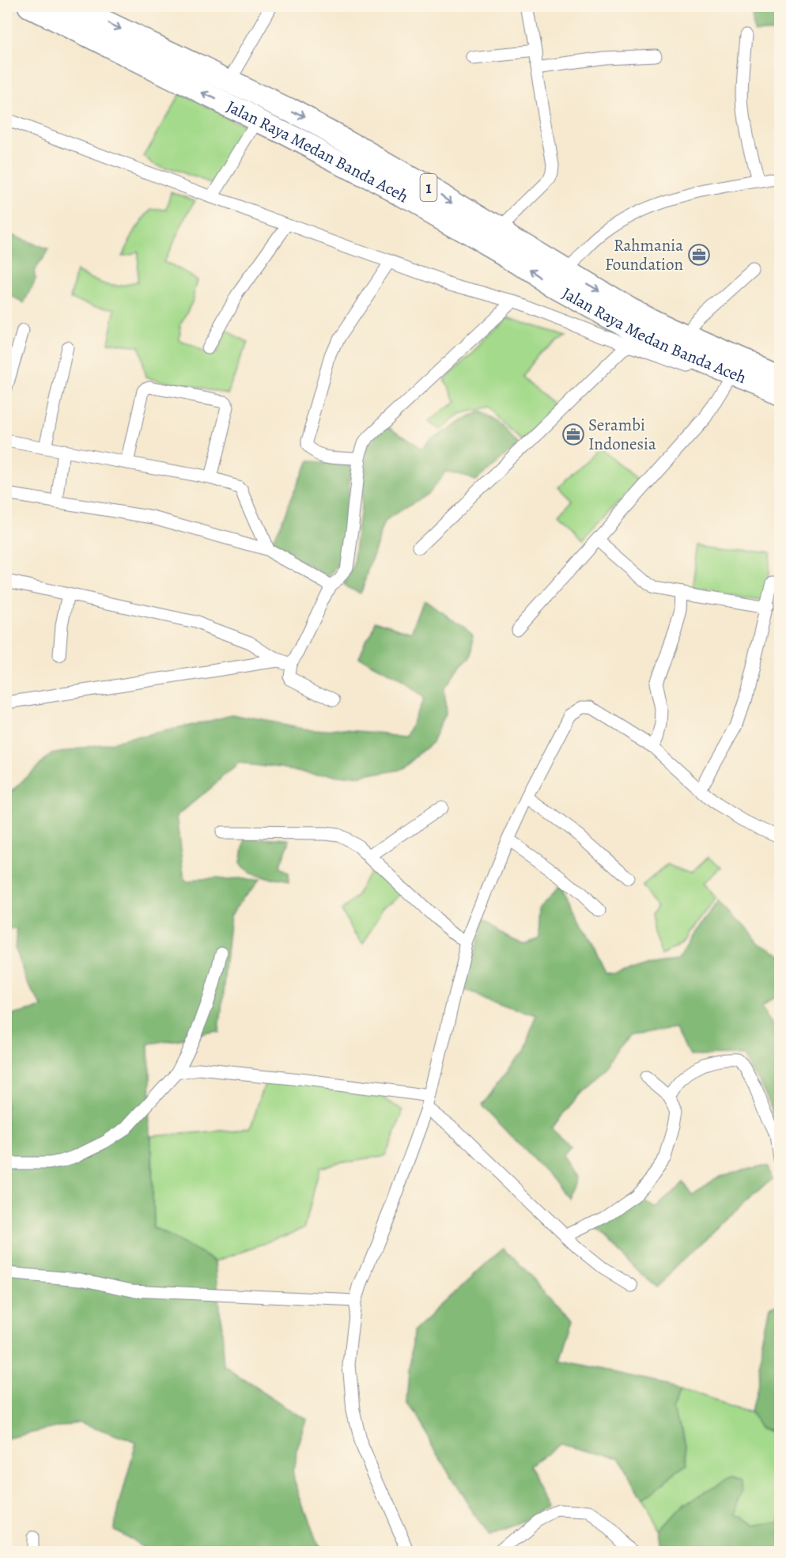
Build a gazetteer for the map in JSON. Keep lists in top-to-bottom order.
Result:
{
  "streets": {
    "highway": ["Jalan Raya Medan Banda Aceh", "1"]
  },
  "places": {
    "office": ["Rahmania Foundation", "Serambi Indonesia"]
  }
}
